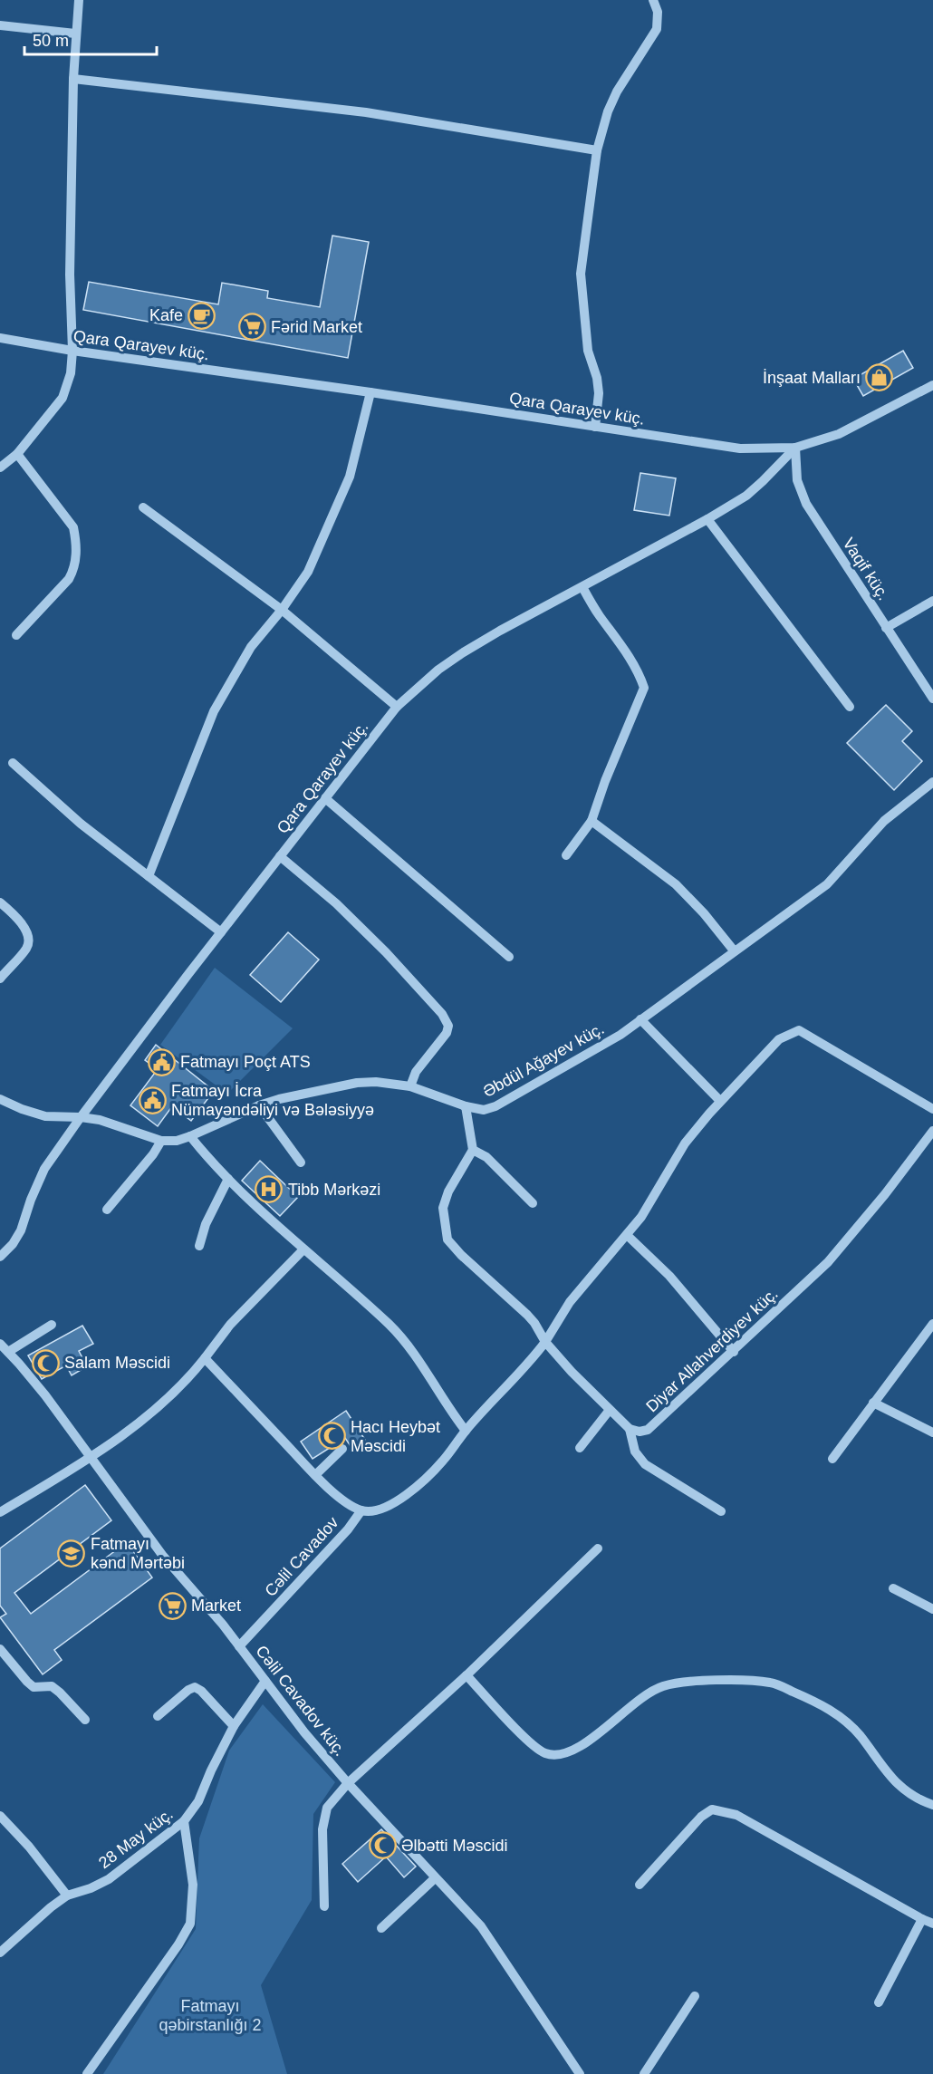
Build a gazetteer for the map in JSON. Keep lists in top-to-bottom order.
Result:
{
  "streets": {
    "street": [
      "Qara Qarayev küç.",
      "Vaqif küç.",
      "Əbdül Ağayev küç.",
      "Diyar Allahverdiyev küç.",
      "Cəlil Cavadov",
      "Cəlil Cavadov küç.",
      "28 May küç."
    ]
  },
  "crossings": [
    ["Qara Qarayev küç.", "Vaqif küç."],
    ["Qara Qarayev küç.", "Əbdül Ağayev küç."],
    ["Cəlil Cavadov", "Cəlil Cavadov küç."],
    ["Cəlil Cavadov küç.", "28 May küç."]
  ],
  "parks": ["Fatmayı qəbirstanlığı 2"],
  "places": {
    "cafe": ["Kafe"],
    "supermarket": ["Fərid Market", "Market"],
    "shop": ["İnşaat Malları"],
    "public building": ["Fatmayı Poçt ATS", "Fatmayı İcra Nümayəndəliyi və Bələsiyyə"],
    "hospital": ["Tibb Mərkəzi"],
    "mosque": ["Salam Məscidi", "Hacı Heybət Məscidi", "Əlbətti Məscidi"],
    "school or university": ["Fatmayı kənd Mərtəbi"]
  },
  "scale_bar": "50 m"
}
